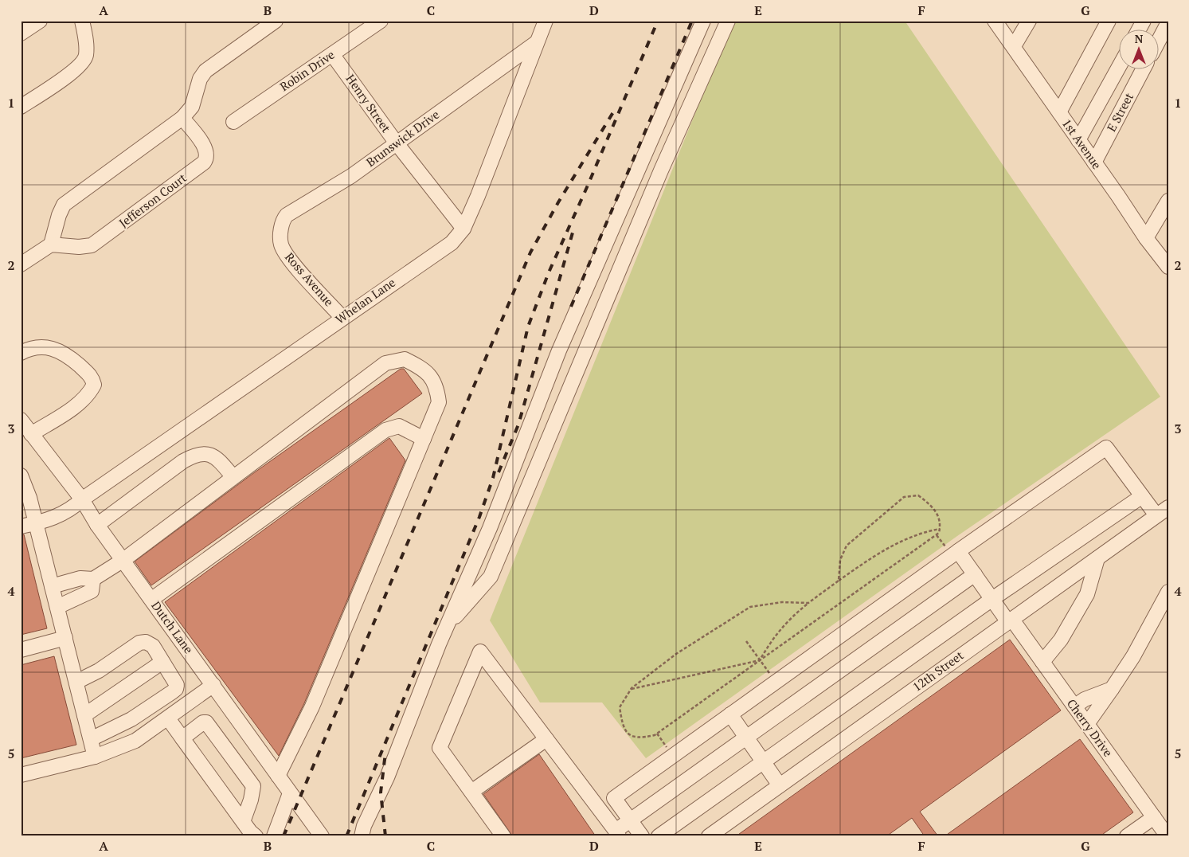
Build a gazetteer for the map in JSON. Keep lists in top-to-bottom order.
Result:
{
  "streets": {
    "street": [
      "Robin Drive",
      "Henry Street",
      "E Street",
      "Brunswick Drive",
      "1st Avenue",
      "Jefferson Court",
      "Ross Avenue",
      "Whelan Lane",
      "Dutch Lane",
      "12th Street",
      "Cherry Drive"
    ]
  },
  "crossings": [
    ["Robin Drive", "Henry Street"],
    ["Henry Street", "Brunswick Drive"],
    ["Henry Street", "Whelan Lane"],
    ["E Street", "1st Avenue"],
    ["Brunswick Drive", "Ross Avenue"],
    ["Brunswick Drive", "Whelan Lane"],
    ["Ross Avenue", "Whelan Lane"],
    ["Whelan Lane", "Dutch Lane"],
    ["12th Street", "Cherry Drive"]
  ],
  "north": "top",
  "grid": {
    "columns": [
      "A",
      "B",
      "C",
      "D",
      "E",
      "F",
      "G"
    ],
    "rows": [
      "1",
      "2",
      "3",
      "4",
      "5"
    ]
  }
}
